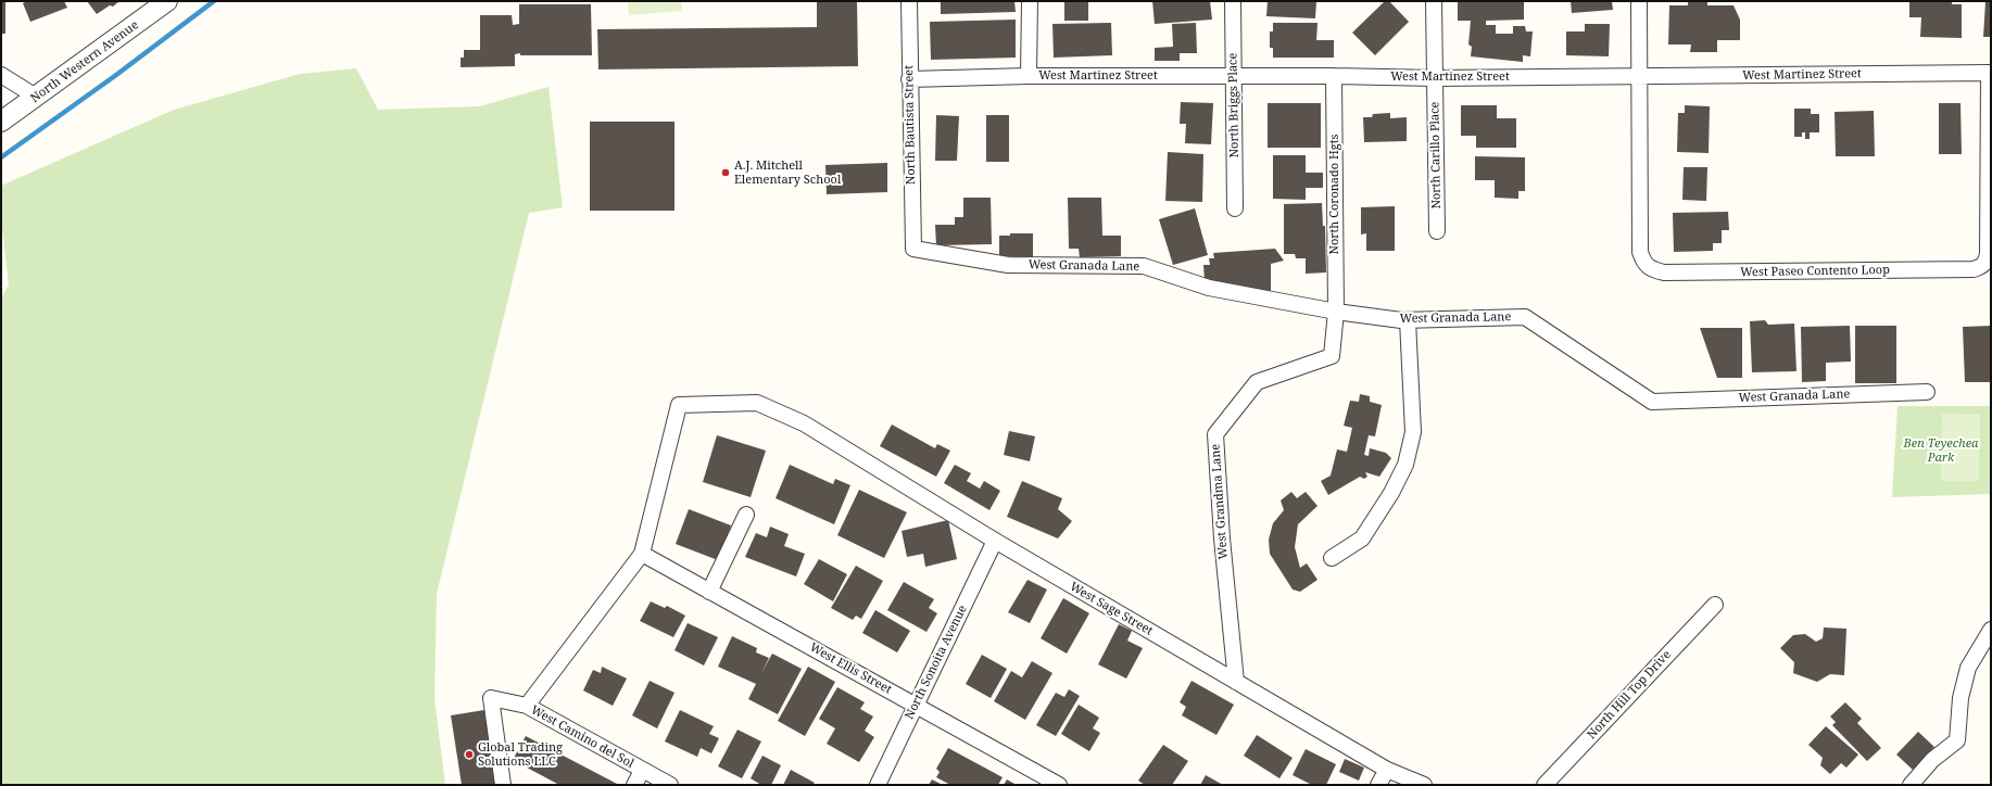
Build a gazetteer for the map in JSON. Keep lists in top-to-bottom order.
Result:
{
  "streets": {
    "street": [
      "North Western Avenue",
      "West Martinez Street",
      "North Briggs Place",
      "North Bautista Street",
      "North Carillo Place",
      "North Coronado Hgts",
      "West Granada Lane",
      "West Paseo Contento Loop",
      "West Grandma Lane",
      "West Sage Street",
      "North Sonoita Avenue",
      "West Ellis Street",
      "North Hill Top Drive",
      "West Camino del Sol"
    ]
  },
  "crossings": [
    ["West Martinez Street", "North Briggs Place"],
    ["West Martinez Street", "North Bautista Street"],
    ["West Martinez Street", "North Carillo Place"],
    ["West Martinez Street", "North Coronado Hgts"],
    ["West Martinez Street", "West Paseo Contento Loop"],
    ["North Bautista Street", "West Granada Lane"],
    ["North Coronado Hgts", "West Granada Lane"],
    ["North Coronado Hgts", "West Grandma Lane"],
    ["West Granada Lane", "West Grandma Lane"],
    ["West Grandma Lane", "West Sage Street"],
    ["West Sage Street", "North Sonoita Avenue"],
    ["West Sage Street", "West Ellis Street"],
    ["North Sonoita Avenue", "West Ellis Street"]
  ],
  "parks": ["Ben Teyechea Park"],
  "places": ["A.J. Mitchell Elementary School", "Global Trading Solutions LLC"]
}
